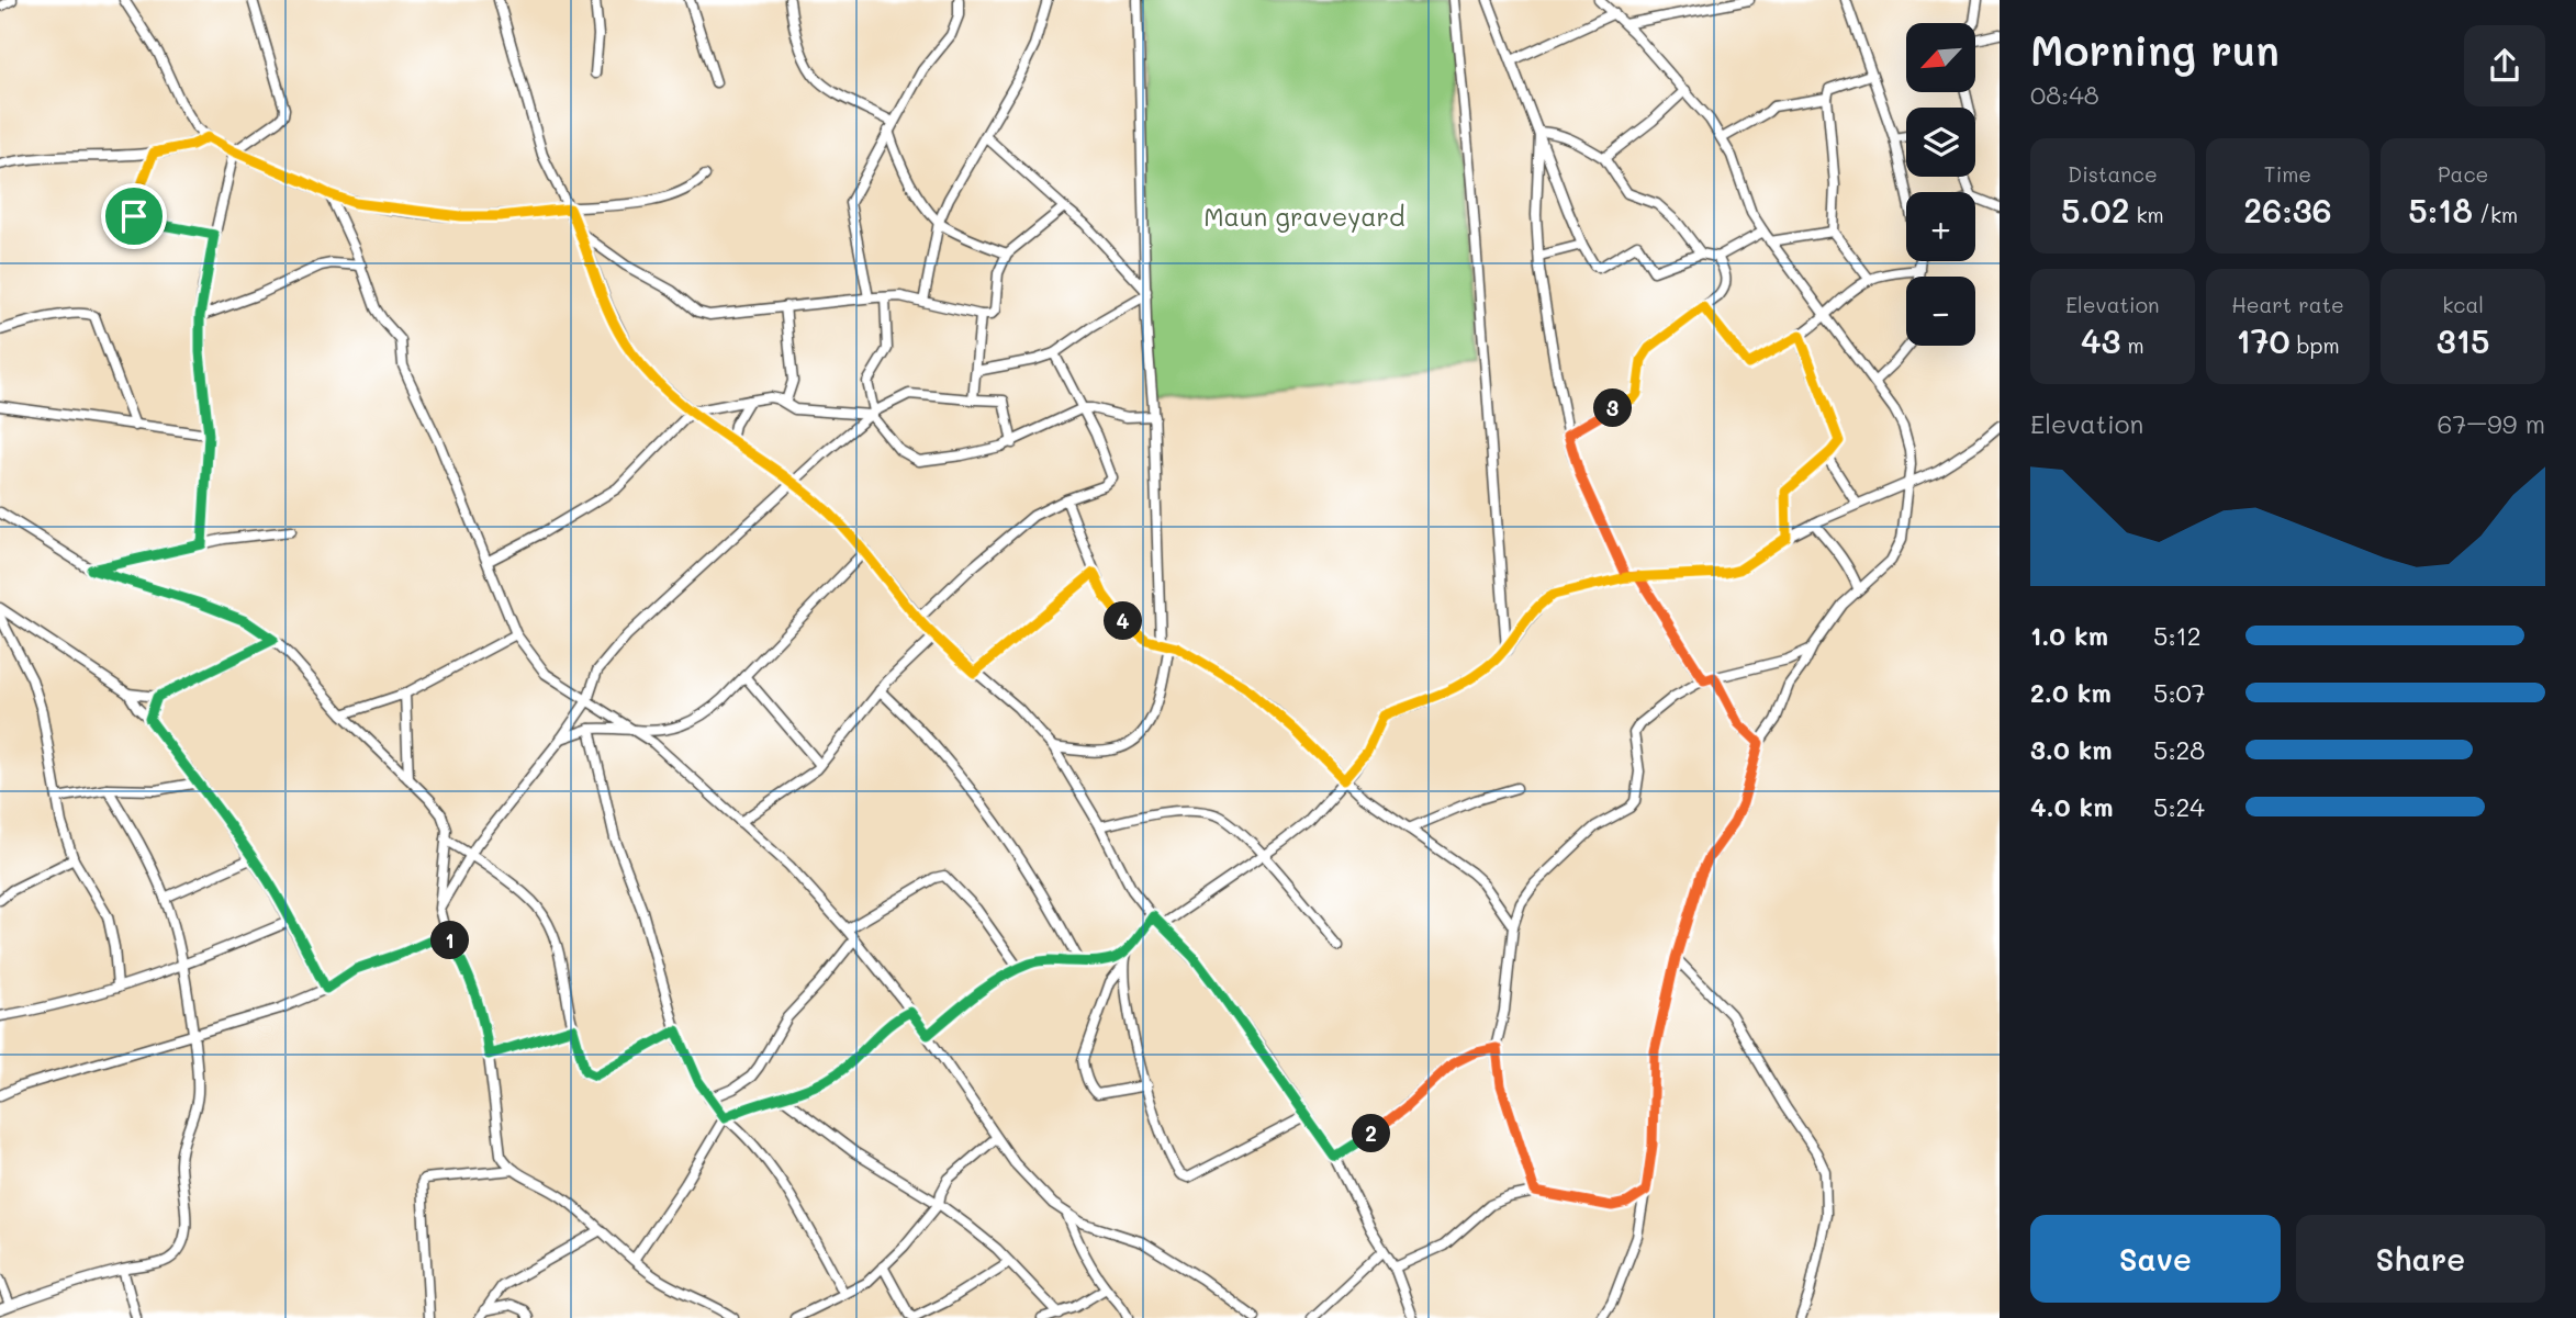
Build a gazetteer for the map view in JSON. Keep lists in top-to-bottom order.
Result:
{
  "parks": ["Maun graveyard"],
  "north": "bottom left",
  "page": {
    "heading": ["Morning run", "08:48"],
    "map_buttons": ["+", "−"],
    "stats": [
      ["Distance", "5.02 km"],
      ["Time", "26:36"],
      ["Pace", "5:18 /km"],
      ["Elevation", "43 m"],
      ["Heart rate", "170 bpm"],
      ["kcal", "315"]
    ],
    "pins": [
      "3",
      "4",
      "1",
      "2"
    ],
    "chart": ["Elevation", "67–99 m"],
    "list": [
      {
        "name": "1.0 km",
        "note": "5:12"
      },
      {
        "name": "2.0 km",
        "note": "5:07"
      },
      {
        "name": "3.0 km",
        "note": "5:28"
      },
      {
        "name": "4.0 km",
        "note": "5:24"
      }
    ],
    "buttons": ["Save", "Share"]
  }
}
